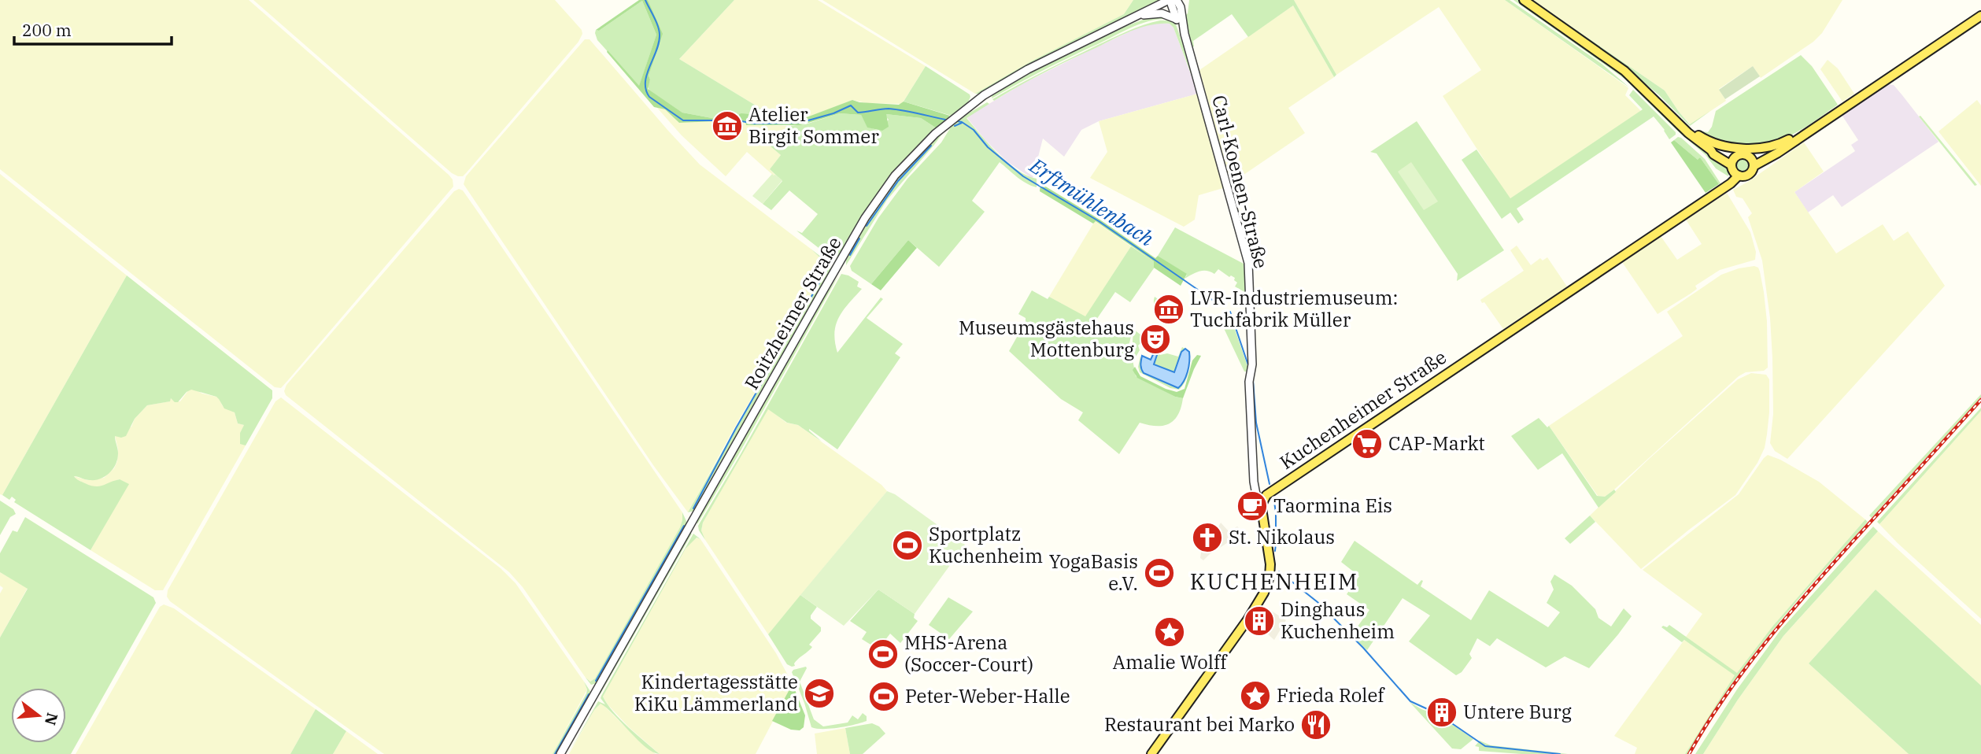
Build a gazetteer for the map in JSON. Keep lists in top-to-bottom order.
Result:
{
  "streets": {
    "main road": ["Kuchenheimer Straße"],
    "street": ["Carl-Koenen-Straße", "Roitzheimer Straße"]
  },
  "crossings": [
    ["Carl-Koenen-Straße", "Roitzheimer Straße"],
    ["Carl-Koenen-Straße", "Kuchenheimer Straße"]
  ],
  "districts": ["KUCHENHEIM"],
  "water": ["Erftmühlenbach"],
  "places": {
    "museum": ["Atelier Birgit Sommer", "LVR-Industriemuseum: Tuchfabrik Müller"],
    "theatre": ["Museumsgästehaus Mottenburg"],
    "supermarket": ["CAP-Markt"],
    "cafe": ["Taormina Eis"],
    "church": ["St. Nikolaus"],
    "sports": [
      "Sportplatz Kuchenheim",
      "YogaBasis e.V.",
      "MHS-Arena (Soccer-Court)",
      "Peter-Weber-Halle"
    ],
    "building": ["Dinghaus Kuchenheim", "Untere Burg"],
    "place": ["Amalie Wolff", "Frieda Rolef"],
    "school or university": ["Kindertagesstätte KiKu Lämmerland"],
    "restaurant": ["Restaurant bei Marko"]
  },
  "scale_bar": "200 m",
  "north": "right"
}
